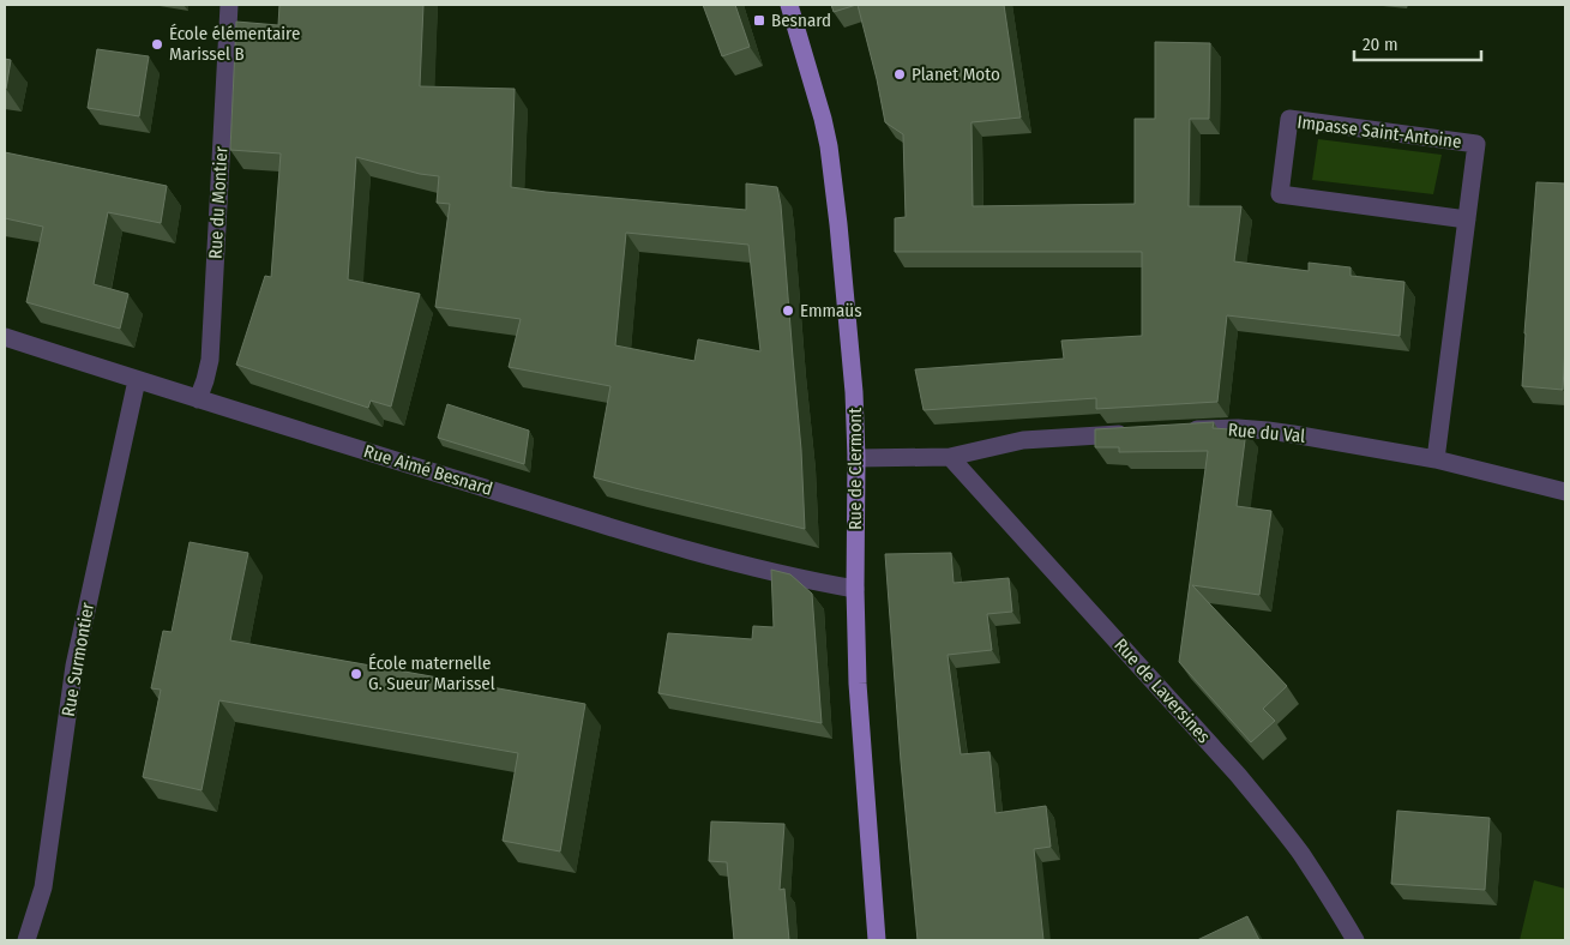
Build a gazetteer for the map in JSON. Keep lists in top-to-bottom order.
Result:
{
  "streets": {
    "main road": ["Rue de Clermont"],
    "street": [
      "Impasse Saint-Antoine",
      "Rue du Montier",
      "Rue du Val",
      "Rue Aimé Besnard",
      "Rue Surmontier",
      "Rue de Laversines"
    ]
  },
  "crossings": [
    ["Impasse Saint-Antoine", "Rue du Val"],
    ["Rue du Montier", "Rue Aimé Besnard"],
    ["Rue de Clermont", "Rue Aimé Besnard"],
    ["Rue Aimé Besnard", "Rue Surmontier"]
  ],
  "places": {
    "transit": ["Besnard"],
    "other": [
      "École élémentaire Marissel B",
      "Planet Moto",
      "Emmaüs",
      "École maternelle G. Sueur Marissel"
    ]
  },
  "scale_bar": "20 m"
}
